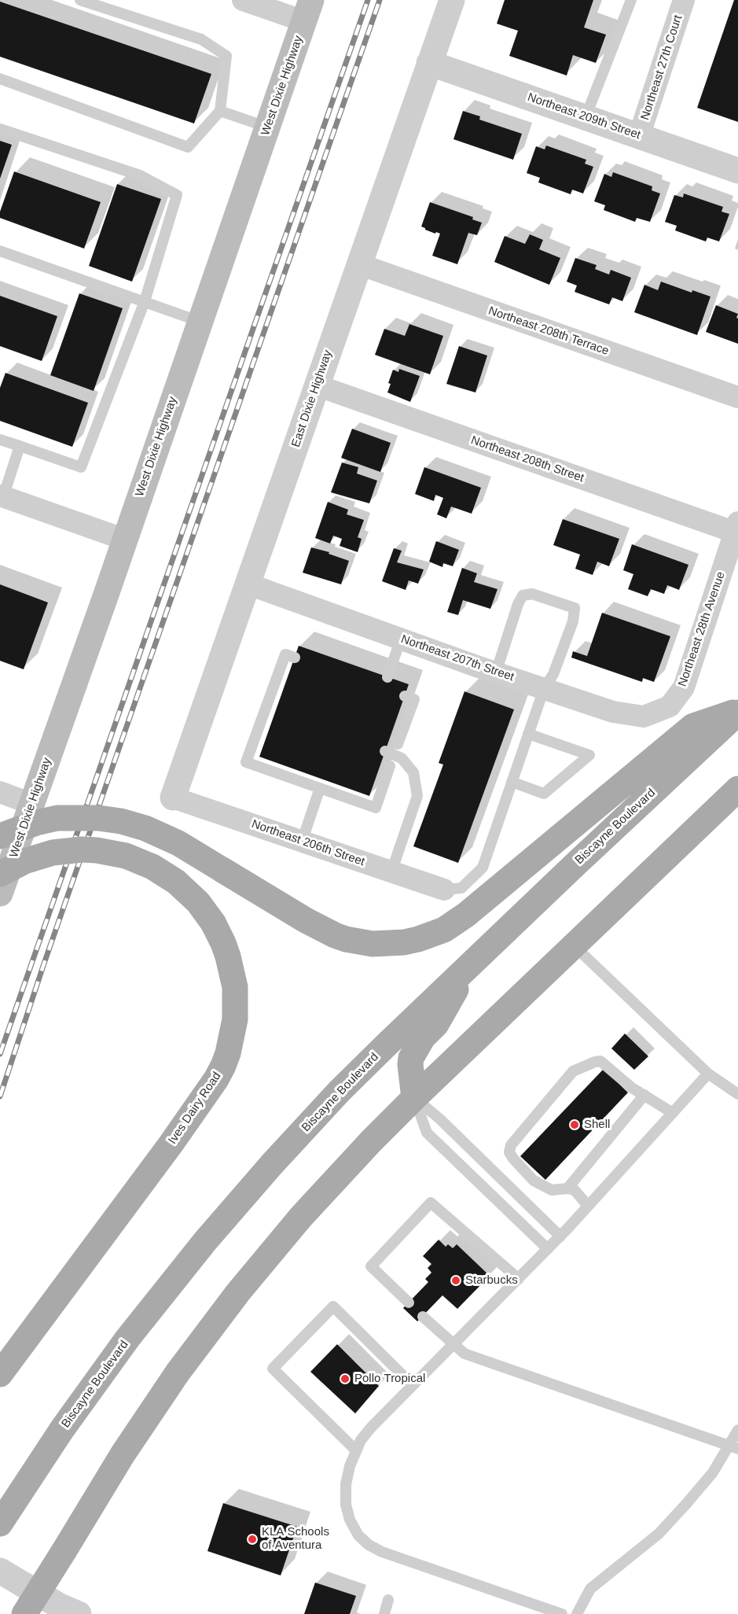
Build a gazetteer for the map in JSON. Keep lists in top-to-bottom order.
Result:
{
  "streets": {
    "main road": ["West Dixie Highway", "Biscayne Boulevard", "Ives Dairy Road"],
    "street": [
      "Northeast 27th Court",
      "Northeast 209th Street",
      "Northeast 208th Terrace",
      "East Dixie Highway",
      "Northeast 208th Street",
      "Northeast 28th Avenue",
      "Northeast 207th Street",
      "Northeast 206th Street"
    ]
  },
  "crossings": [
    ["Northeast 27th Court", "Northeast 209th Street"],
    ["Northeast 209th Street", "East Dixie Highway"],
    ["Northeast 208th Terrace", "East Dixie Highway"],
    ["East Dixie Highway", "Northeast 208th Street"],
    ["East Dixie Highway", "Northeast 207th Street"],
    ["East Dixie Highway", "Northeast 206th Street"],
    ["Northeast 208th Street", "Northeast 28th Avenue"],
    ["Northeast 28th Avenue", "Northeast 207th Street"]
  ],
  "places": [
    "Shell",
    "Starbucks",
    "Pollo Tropical",
    "KLA Schools of Aventura"
  ]
}
